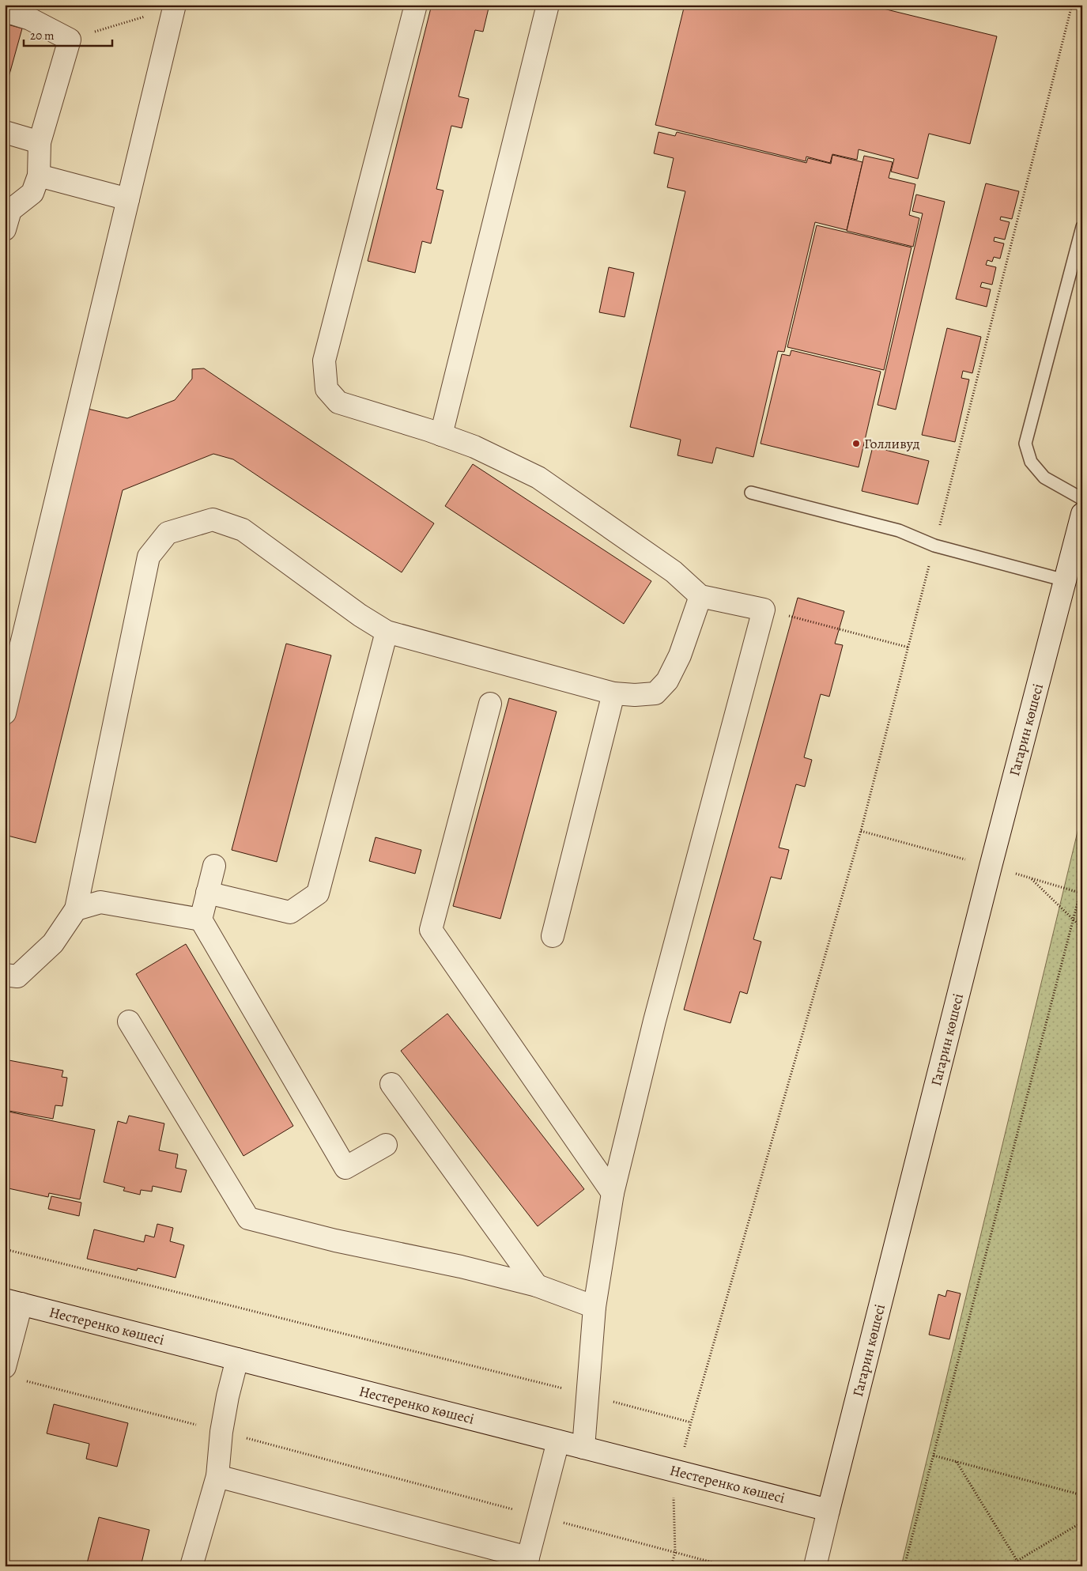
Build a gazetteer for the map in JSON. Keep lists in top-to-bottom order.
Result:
{
  "streets": {
    "street": ["Гагарин көшесі", "Нестеренко көшесі"]
  },
  "crossings": [
    ["Гагарин көшесі", "Нестеренко көшесі"]
  ],
  "places": ["Голливуд"],
  "scale_bar": "20 m"
}
